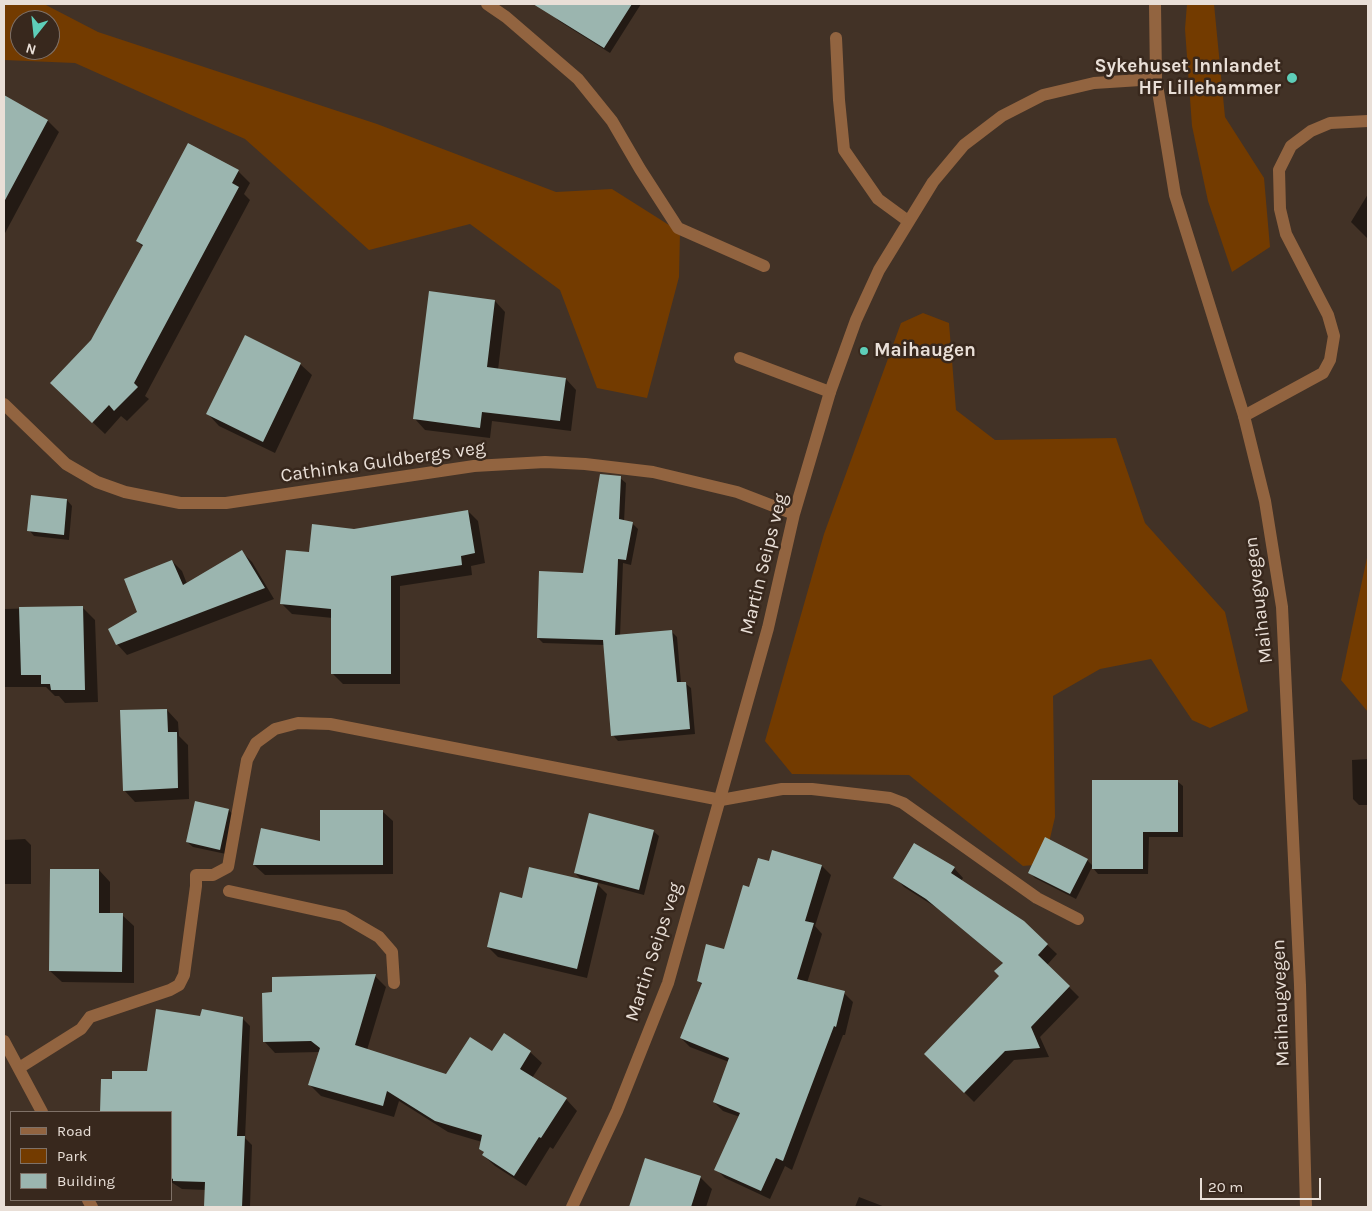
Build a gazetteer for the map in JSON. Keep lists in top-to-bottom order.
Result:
{
  "streets": {
    "street": ["Cathinka Guldbergs veg", "Martin Seips veg", "Maihaugvegen"]
  },
  "crossings": [
    ["Cathinka Guldbergs veg", "Martin Seips veg"],
    ["Martin Seips veg", "Maihaugvegen"]
  ],
  "places": ["Sykehuset Innlandet HF Lillehammer", "Maihaugen"],
  "legend": ["Road", "Park", "Building"],
  "scale_bar": "20 m",
  "north": "bottom"
}
